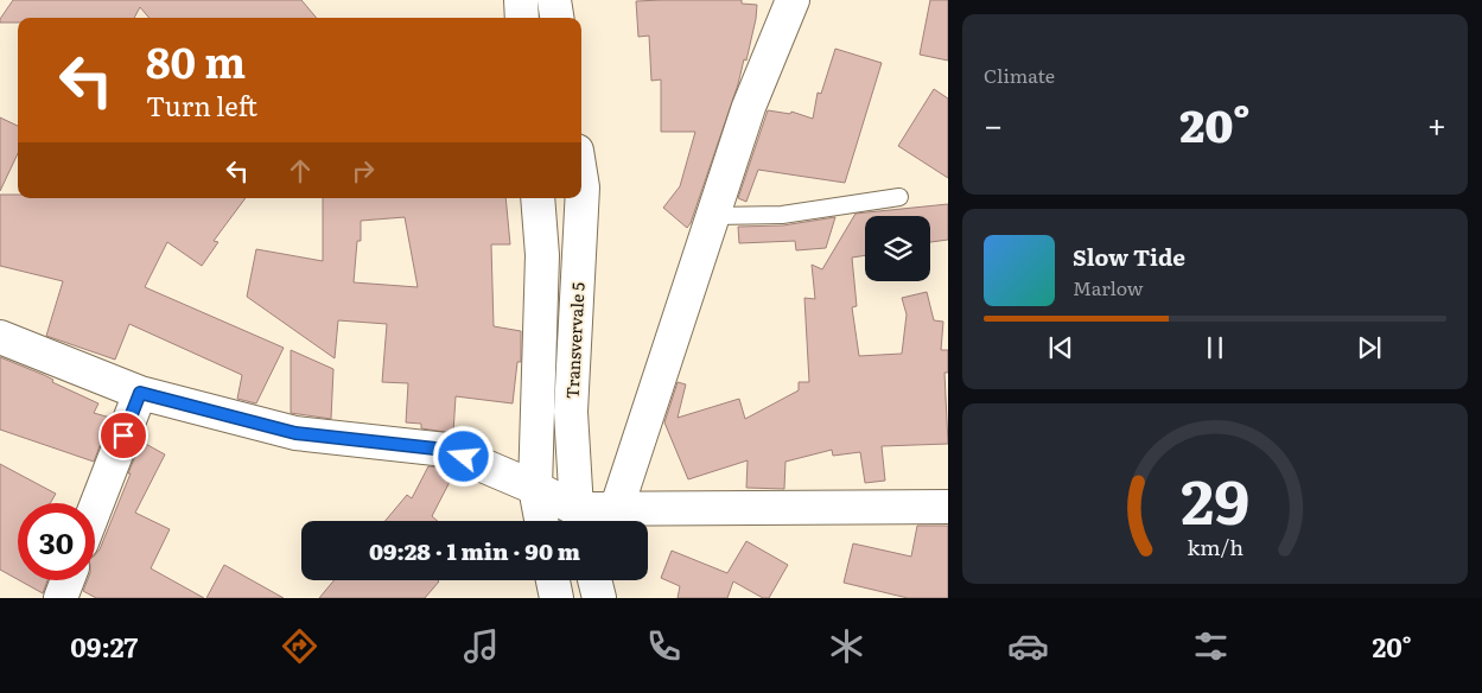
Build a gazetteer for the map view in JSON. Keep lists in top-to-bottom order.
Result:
{
  "streets": {
    "street": ["Transvervale 5"]
  },
  "page": {
    "tile": "Climate",
    "turn": ["80 m", "Turn left"],
    "heat": ["−", "20°", "+"],
    "song": ["Slow Tide", "Marlow"],
    "limit": "30",
    "trip": "09:28 · 1 min · 90 m",
    "tabs": ["09:27", "20°"],
    "gauge": ["29", "km/h"]
  }
}
